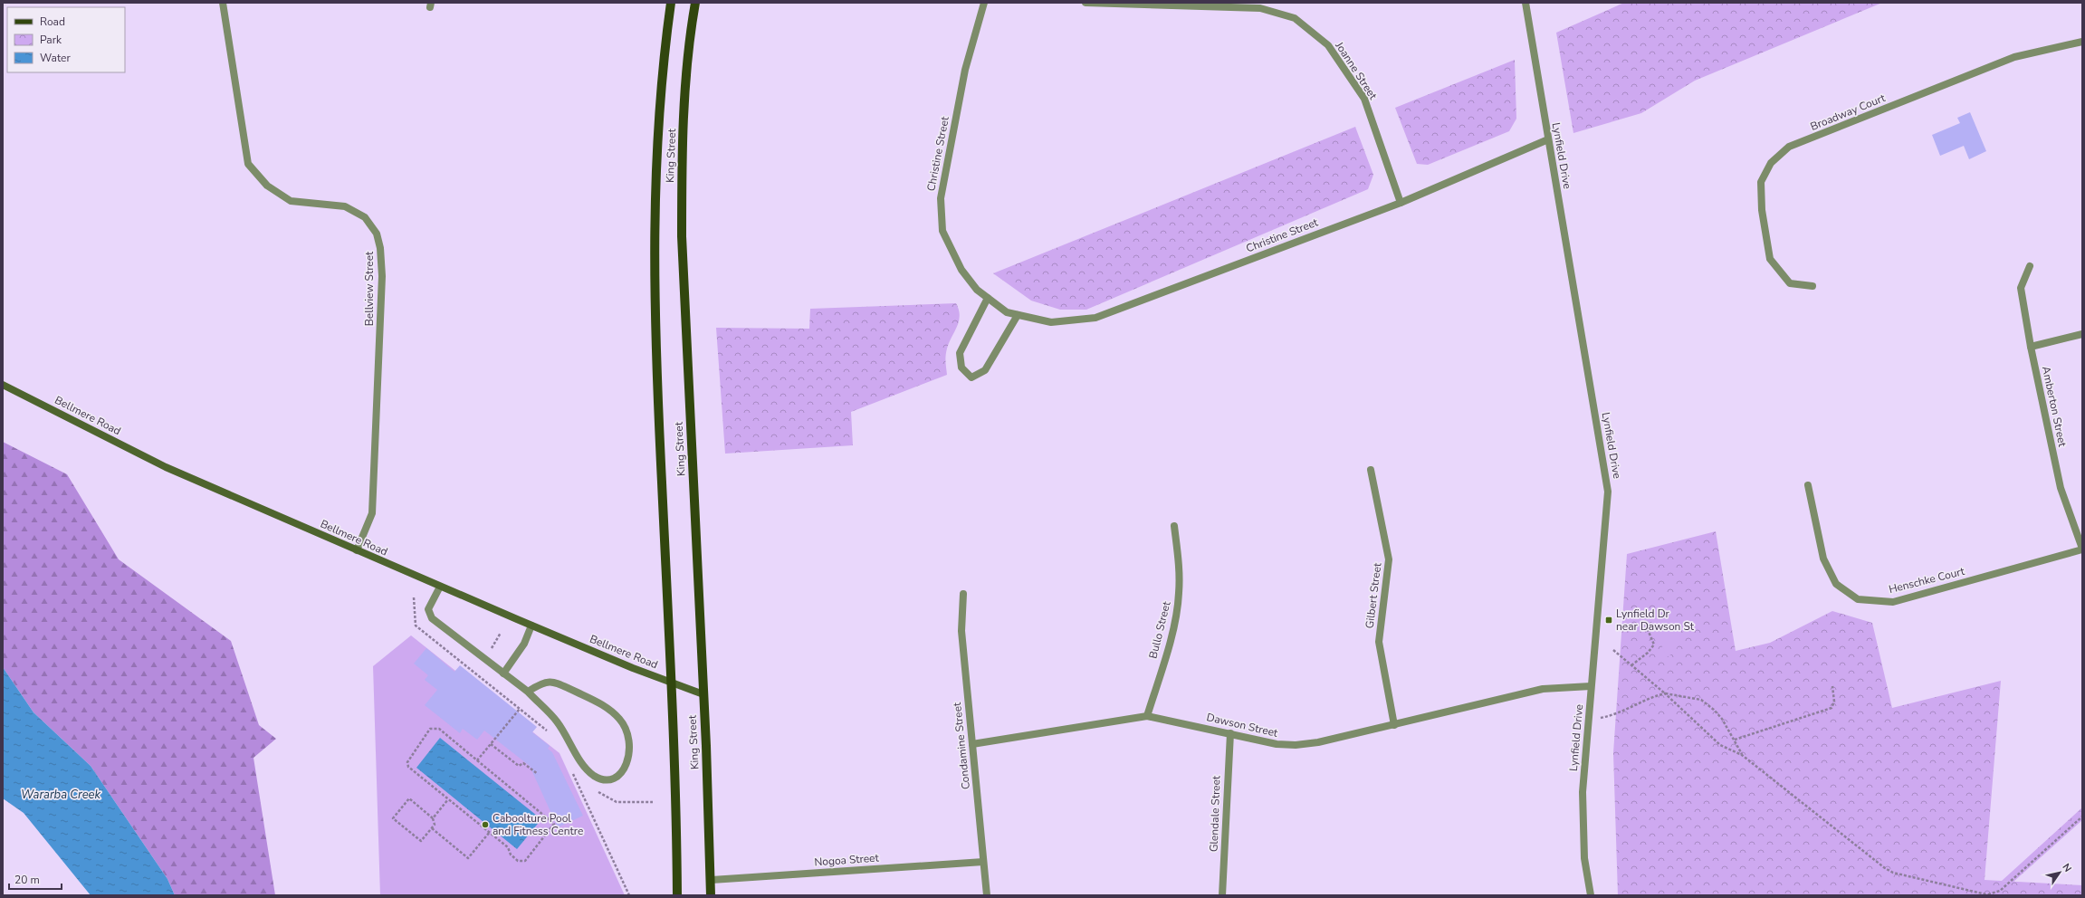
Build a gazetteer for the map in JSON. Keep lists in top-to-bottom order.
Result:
{
  "streets": {
    "main road": ["King Street", "Bellmere Road"],
    "street": [
      "Joanne Street",
      "Broadway Court",
      "Christine Street",
      "Lynfield Drive",
      "Bellview Street",
      "Amberton Street",
      "Henschke Court",
      "Gilbert Street",
      "Bullo Street",
      "Dawson Street",
      "Condamine Street",
      "Glendale Street",
      "Nogoa Street"
    ]
  },
  "crossings": [
    ["Joanne Street", "Christine Street"],
    ["Christine Street", "Lynfield Drive"],
    ["King Street", "Bellmere Road"],
    ["King Street", "Nogoa Street"],
    ["Lynfield Drive", "Dawson Street"],
    ["Bellview Street", "Bellmere Road"],
    ["Amberton Street", "Henschke Court"],
    ["Gilbert Street", "Dawson Street"],
    ["Bullo Street", "Dawson Street"],
    ["Dawson Street", "Condamine Street"],
    ["Dawson Street", "Glendale Street"],
    ["Condamine Street", "Nogoa Street"]
  ],
  "water": ["Wararba Creek"],
  "places": {
    "transit": ["Lynfield Dr near Dawson St"],
    "other": ["Caboolture Pool and Fitness Centre"]
  },
  "legend": ["Road", "Park", "Water"],
  "scale_bar": "20 m",
  "north": "top right"
}
